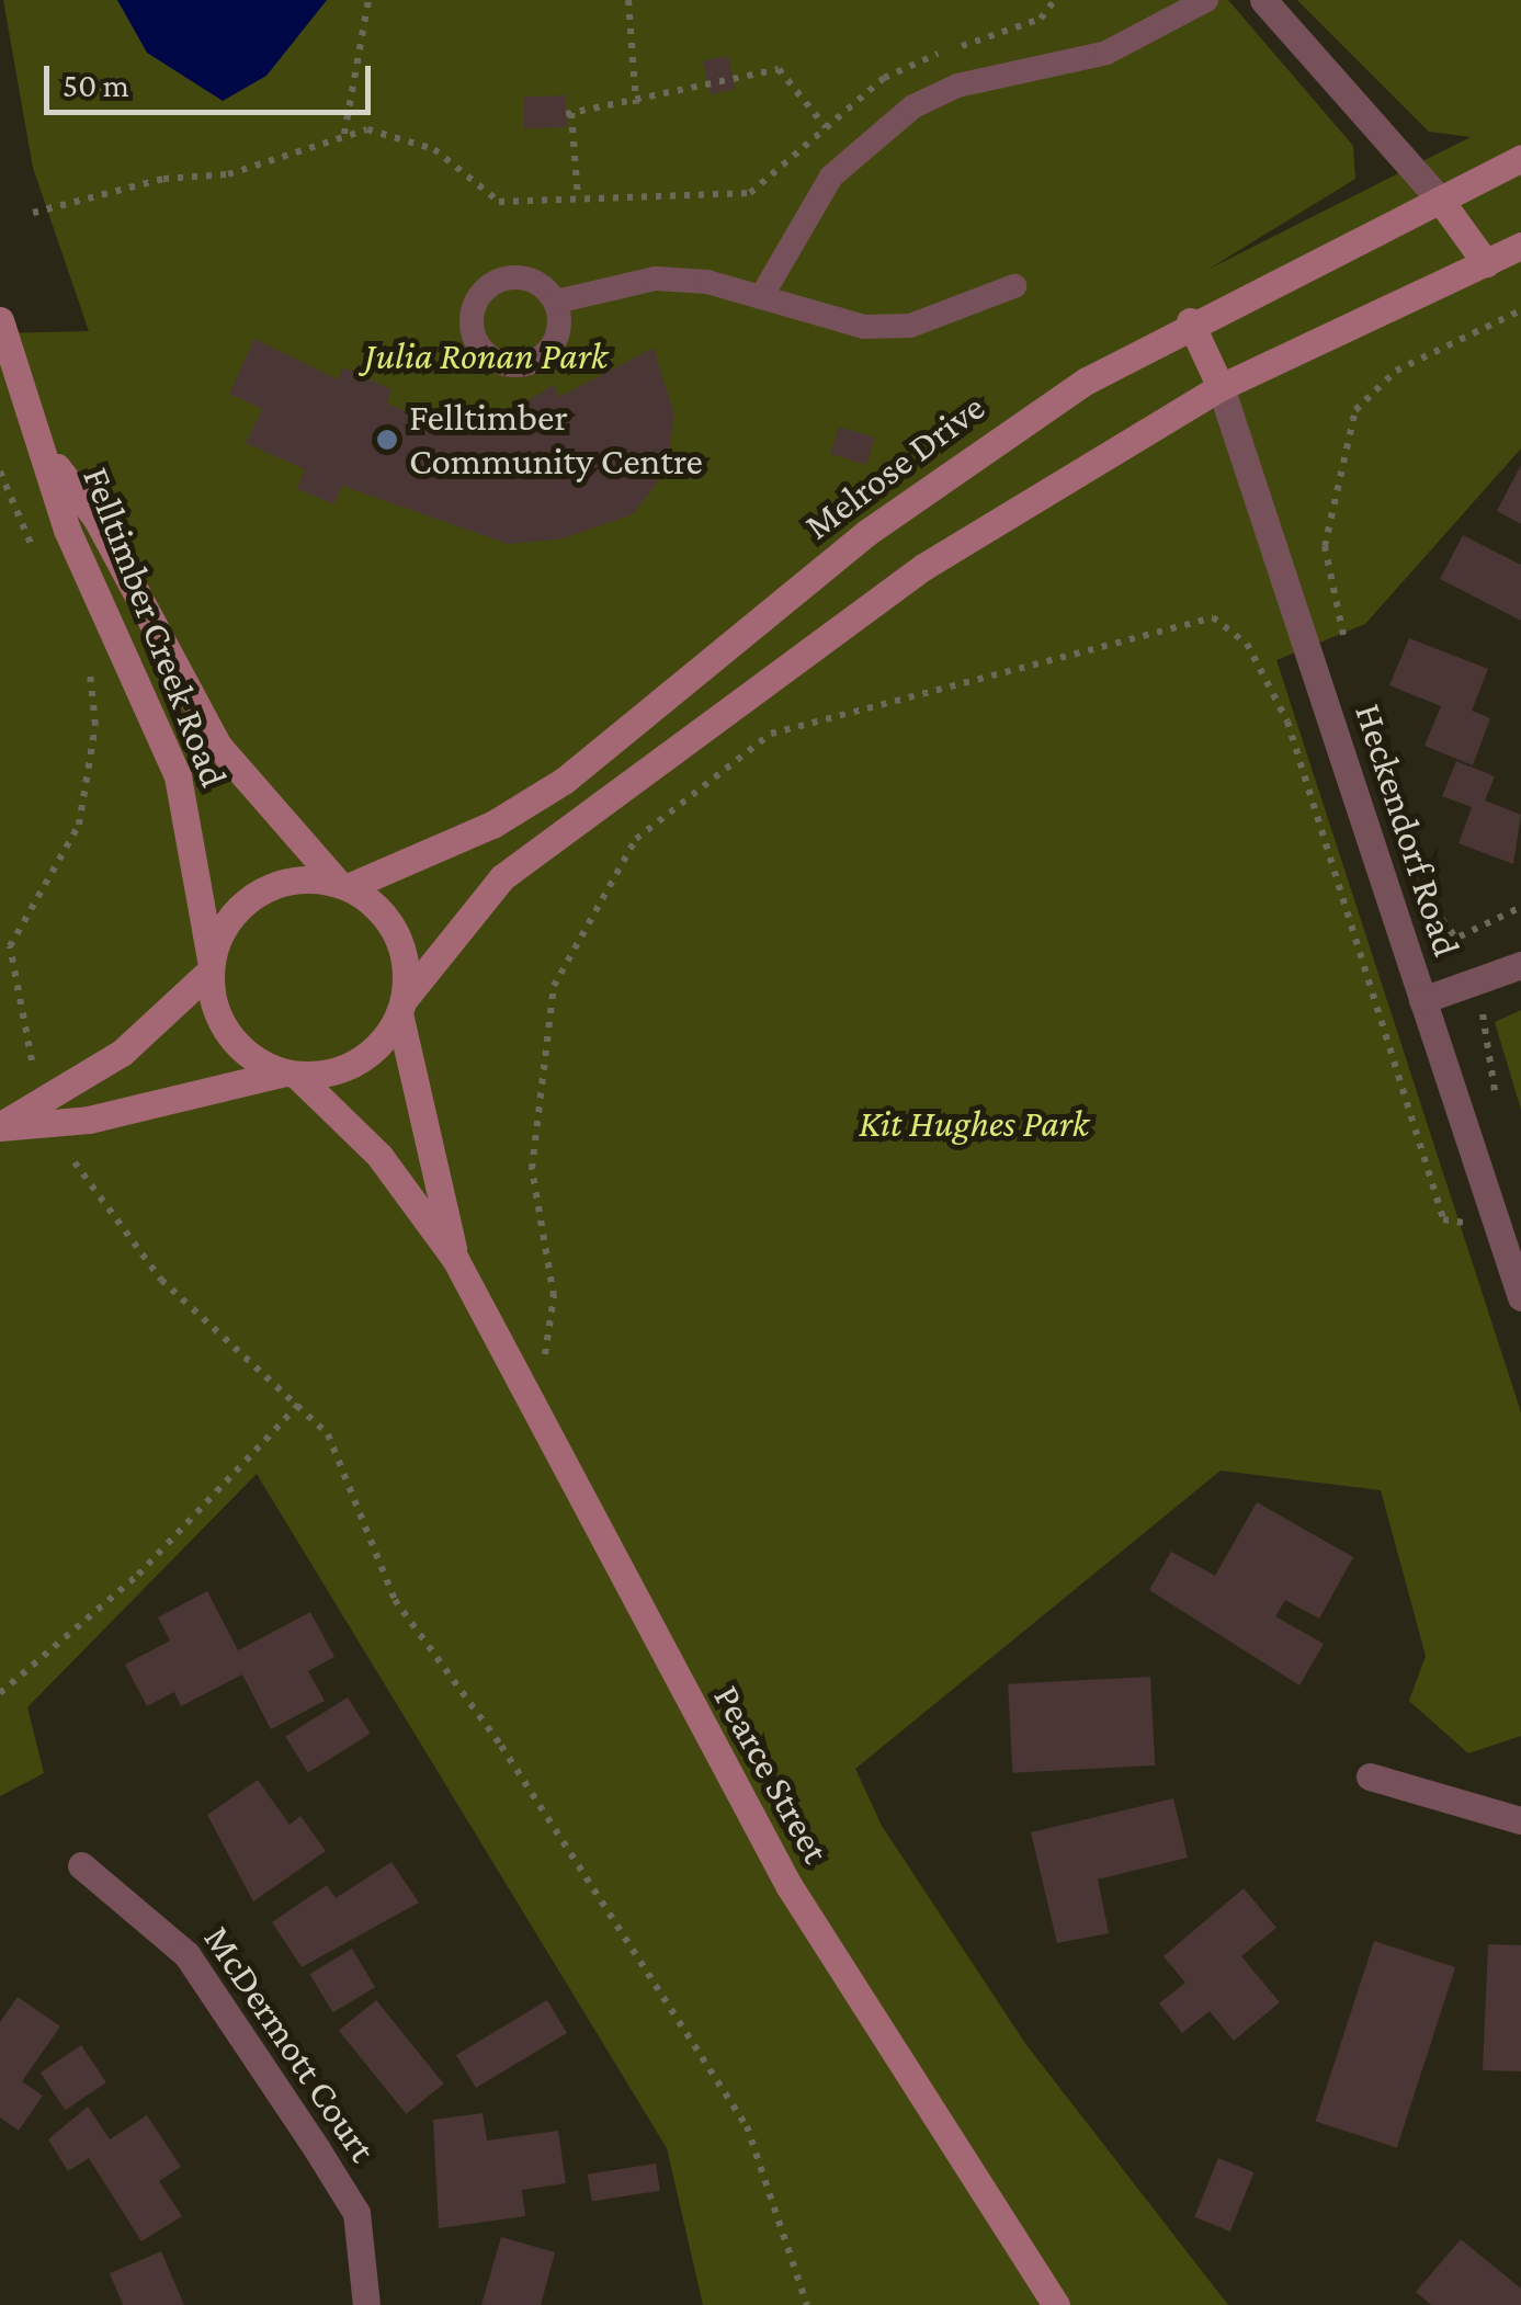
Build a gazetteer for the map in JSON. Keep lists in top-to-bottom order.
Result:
{
  "streets": {
    "main road": ["Melrose Drive", "Felltimber Creek Road", "Pearce Street"],
    "street": ["Heckendorf Road", "McDermott Court"]
  },
  "crossings": [
    ["Melrose Drive", "Felltimber Creek Road"],
    ["Melrose Drive", "Pearce Street"],
    ["Felltimber Creek Road", "Pearce Street"]
  ],
  "parks": ["Julia Ronan Park", "Kit Hughes Park"],
  "places": ["Felltimber Community Centre"],
  "scale_bar": "50 m"
}
